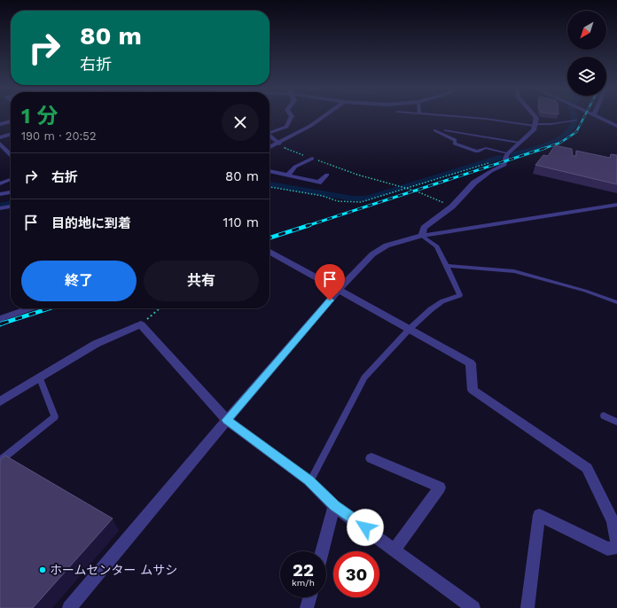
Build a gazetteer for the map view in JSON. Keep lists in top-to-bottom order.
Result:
{
  "places": ["ホームセンター ムサシ"],
  "north": "bottom left",
  "page": {
    "turn": ["80 m", "右折"],
    "heading": ["1 分", "190 m · 20:52"],
    "list": [
      {
        "name": "右折",
        "value": "80 m"
      },
      {
        "name": "目的地に到着",
        "value": "110 m"
      }
    ],
    "buttons": ["終了", "共有"],
    "speed": "22 km/h",
    "limit": "30"
  }
}
